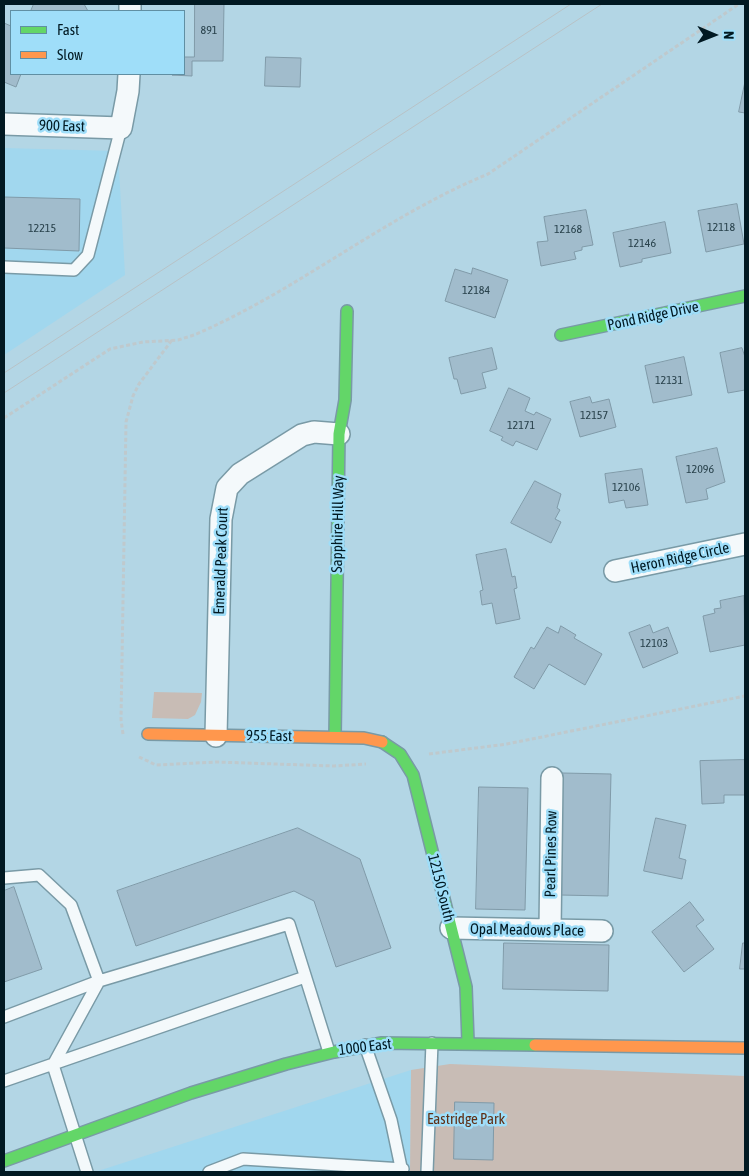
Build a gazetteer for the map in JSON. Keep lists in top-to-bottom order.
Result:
{
  "streets": {
    "street": [
      "900 East",
      "Pond Ridge Drive",
      "Sapphire Hill Way",
      "Heron Ridge Circle",
      "Emerald Peak Court",
      "955 East",
      "Pearl Pines Row",
      "12150 South",
      "Opal Meadows Place",
      "1000 East"
    ]
  },
  "crossings": [
    ["Sapphire Hill Way", "Emerald Peak Court"],
    ["Sapphire Hill Way", "955 East"],
    ["Emerald Peak Court", "955 East"],
    ["955 East", "12150 South"],
    ["Pearl Pines Row", "Opal Meadows Place"],
    ["12150 South", "Opal Meadows Place"],
    ["12150 South", "1000 East"]
  ],
  "parks": ["Eastridge Park"],
  "house_numbers": [
    "891",
    "12118",
    "12215",
    "12168",
    "12146",
    "12184",
    "12131",
    "12157",
    "12171",
    "12096",
    "12106",
    "12103"
  ],
  "legend": ["Fast", "Slow"],
  "north": "right"
}
